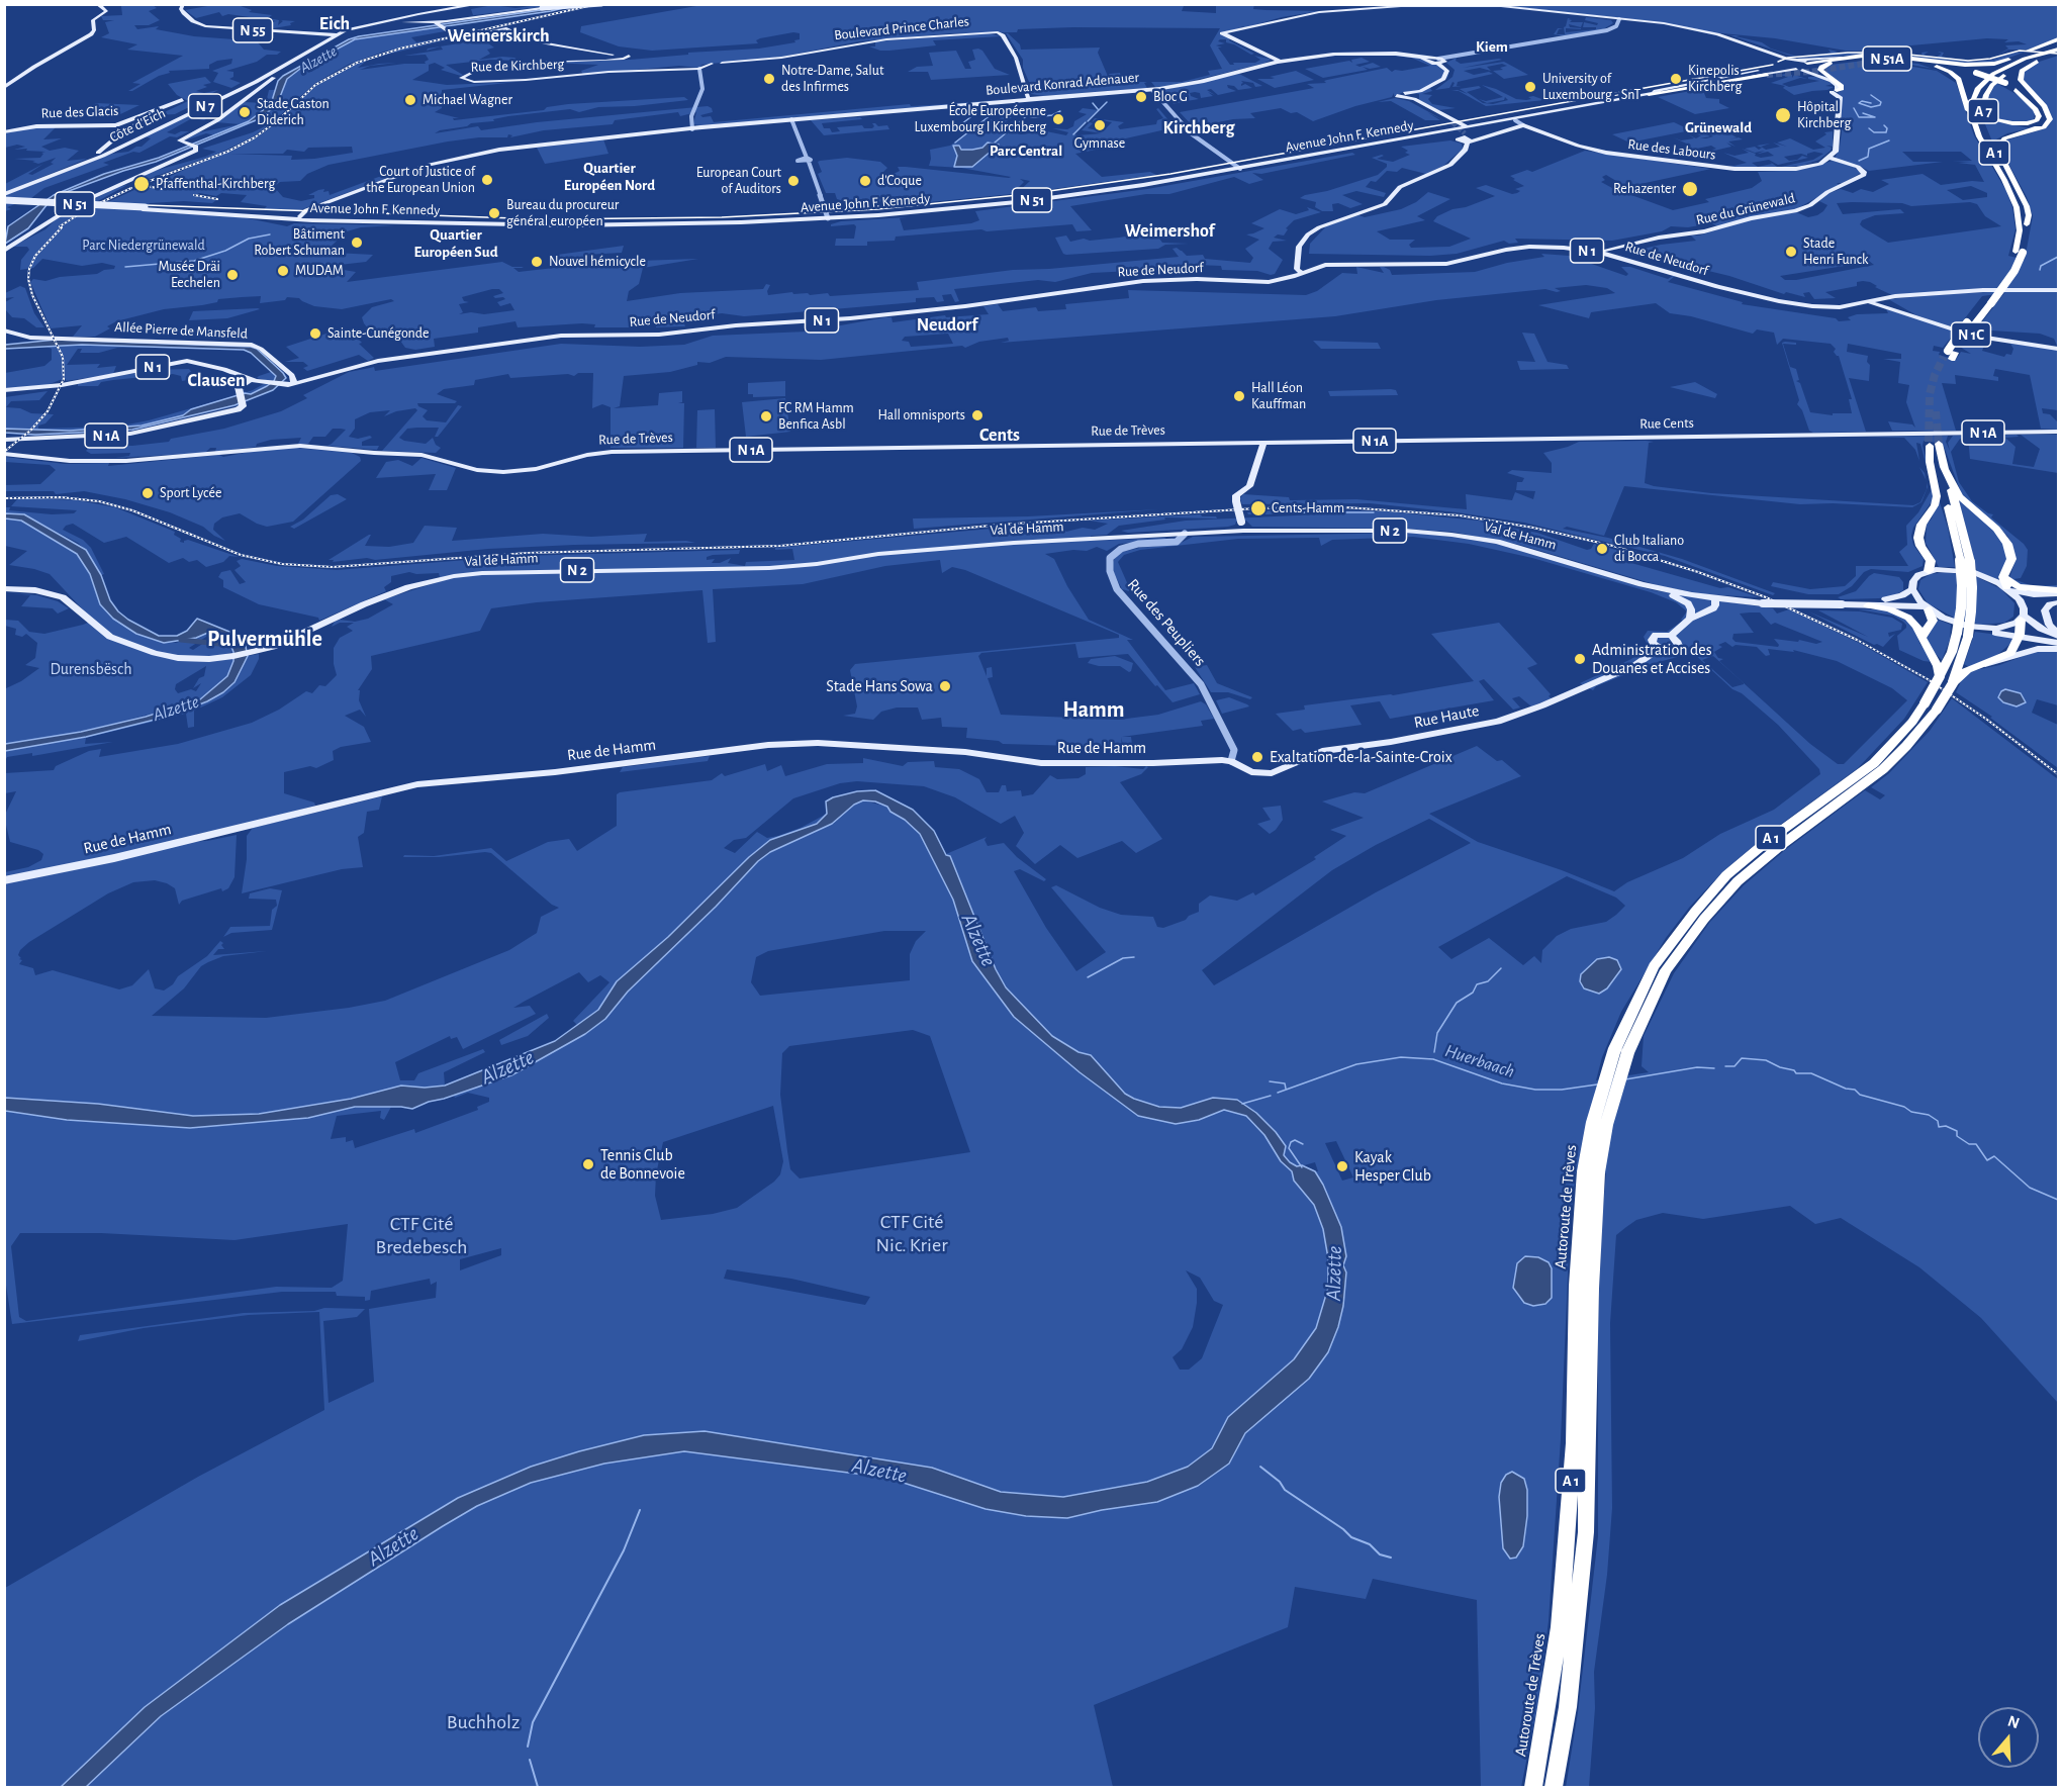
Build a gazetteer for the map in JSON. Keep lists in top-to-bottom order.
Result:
{
  "streets": {
    "highway": [
      "N 51A",
      "A 7",
      "A 1",
      "N 51",
      "Autoroute de Trèves"
    ],
    "main road": [
      "Boulevard Prince Charles",
      "N 55",
      "Rue de Kirchberg",
      "Boulevard Konrad Adenauer",
      "N 7",
      "Rue des Glacis",
      "Côte d'Eich",
      "Avenue John F. Kennedy",
      "Rue des Labours",
      "Rue du Grünewald",
      "N 1",
      "Rue de Neudorf",
      "Allée Pierre de Mansfeld",
      "N 1C",
      "Rue Cents",
      "Rue de Trèves",
      "N 1A",
      "Val de Hamm",
      "N 2",
      "Rue Haute",
      "Rue de Hamm"
    ],
    "street": ["Rue des Peupliers"]
  },
  "crossings": [
    ["Boulevard Prince Charles", "Rue de Kirchberg"],
    ["Boulevard Prince Charles", "Boulevard Konrad Adenauer"],
    ["N 55", "N 7"],
    ["N 55", "Côte d'Eich"],
    ["N 51A", "N 51"],
    ["Boulevard Konrad Adenauer", "Avenue John F. Kennedy"],
    ["N 7", "Côte d'Eich"],
    ["A 7", "A 1"],
    ["A 7", "N 51"],
    ["Rue des Glacis", "Côte d'Eich"],
    ["Avenue John F. Kennedy", "N 51"],
    ["Rue des Labours", "Rue du Grünewald"],
    ["A 1", "N 51"],
    ["A 1", "Autoroute de Trèves"],
    ["Rue du Grünewald", "Rue de Neudorf"],
    ["N 1", "Rue de Neudorf"],
    ["N 1", "Allée Pierre de Mansfeld"],
    ["N 1", "N 1A"],
    ["Rue de Neudorf", "Allée Pierre de Mansfeld"],
    ["Rue Cents", "Rue de Trèves"],
    ["Val de Hamm", "Rue des Peupliers"],
    ["Rue des Peupliers", "Rue Haute"],
    ["Rue des Peupliers", "Rue de Hamm"],
    ["Rue Haute", "Rue de Hamm"]
  ],
  "districts": [
    "Eich",
    "Weimerskirch",
    "Kiem",
    "Grünewald",
    "Kirchberg",
    "Parc Central",
    "Quartier Européen Nord",
    "Weimershof",
    "Quartier Européen Sud",
    "Neudorf",
    "Clausen",
    "Cents",
    "Pulvermühle",
    "Hamm"
  ],
  "water": ["Alzette", "Huerbaach"],
  "parks": [
    "Parc Niedergrünewald",
    "Durensbësch",
    "CTF Cité Nic. Krier",
    "CTF Cité Bredebesch",
    "Buchholz"
  ],
  "places": [
    "Notre-Dame, Salut des Infirmes",
    "Kinepolis Kirchberg",
    "University of Luxembourg - SnT",
    "Bloc G",
    "Michael Wagner",
    "Stade Gaston Diderich",
    "Hôpital Kirchberg",
    "École Européenne Luxembourg I Kirchberg",
    "Gymnase",
    "Court of Justice of the European Union",
    "European Court of Auditors",
    "d'Coque",
    "Pfaffenthal-Kirchberg",
    "Rehazenter",
    "Bureau du procureur général européen",
    "Bâtiment Robert Schuman",
    "Stade Henri Funck",
    "Nouvel hémicycle",
    "MUDAM",
    "Musée Dräi Eechelen",
    "Sainte-Cunégonde",
    "Hall Léon Kauffman",
    "Hall omnisports",
    "FC RM Hamm Benfica Asbl",
    "Sport Lycée",
    "Cents-Hamm",
    "Club Italiano di Bocca",
    "Administration des Douanes et Accises",
    "Stade Hans Sowa",
    "Exaltation-de-la-Sainte-Croix",
    "Tennis Club de Bonnevoie",
    "Kayak Hesper Club"
  ],
  "north": "top"
}
